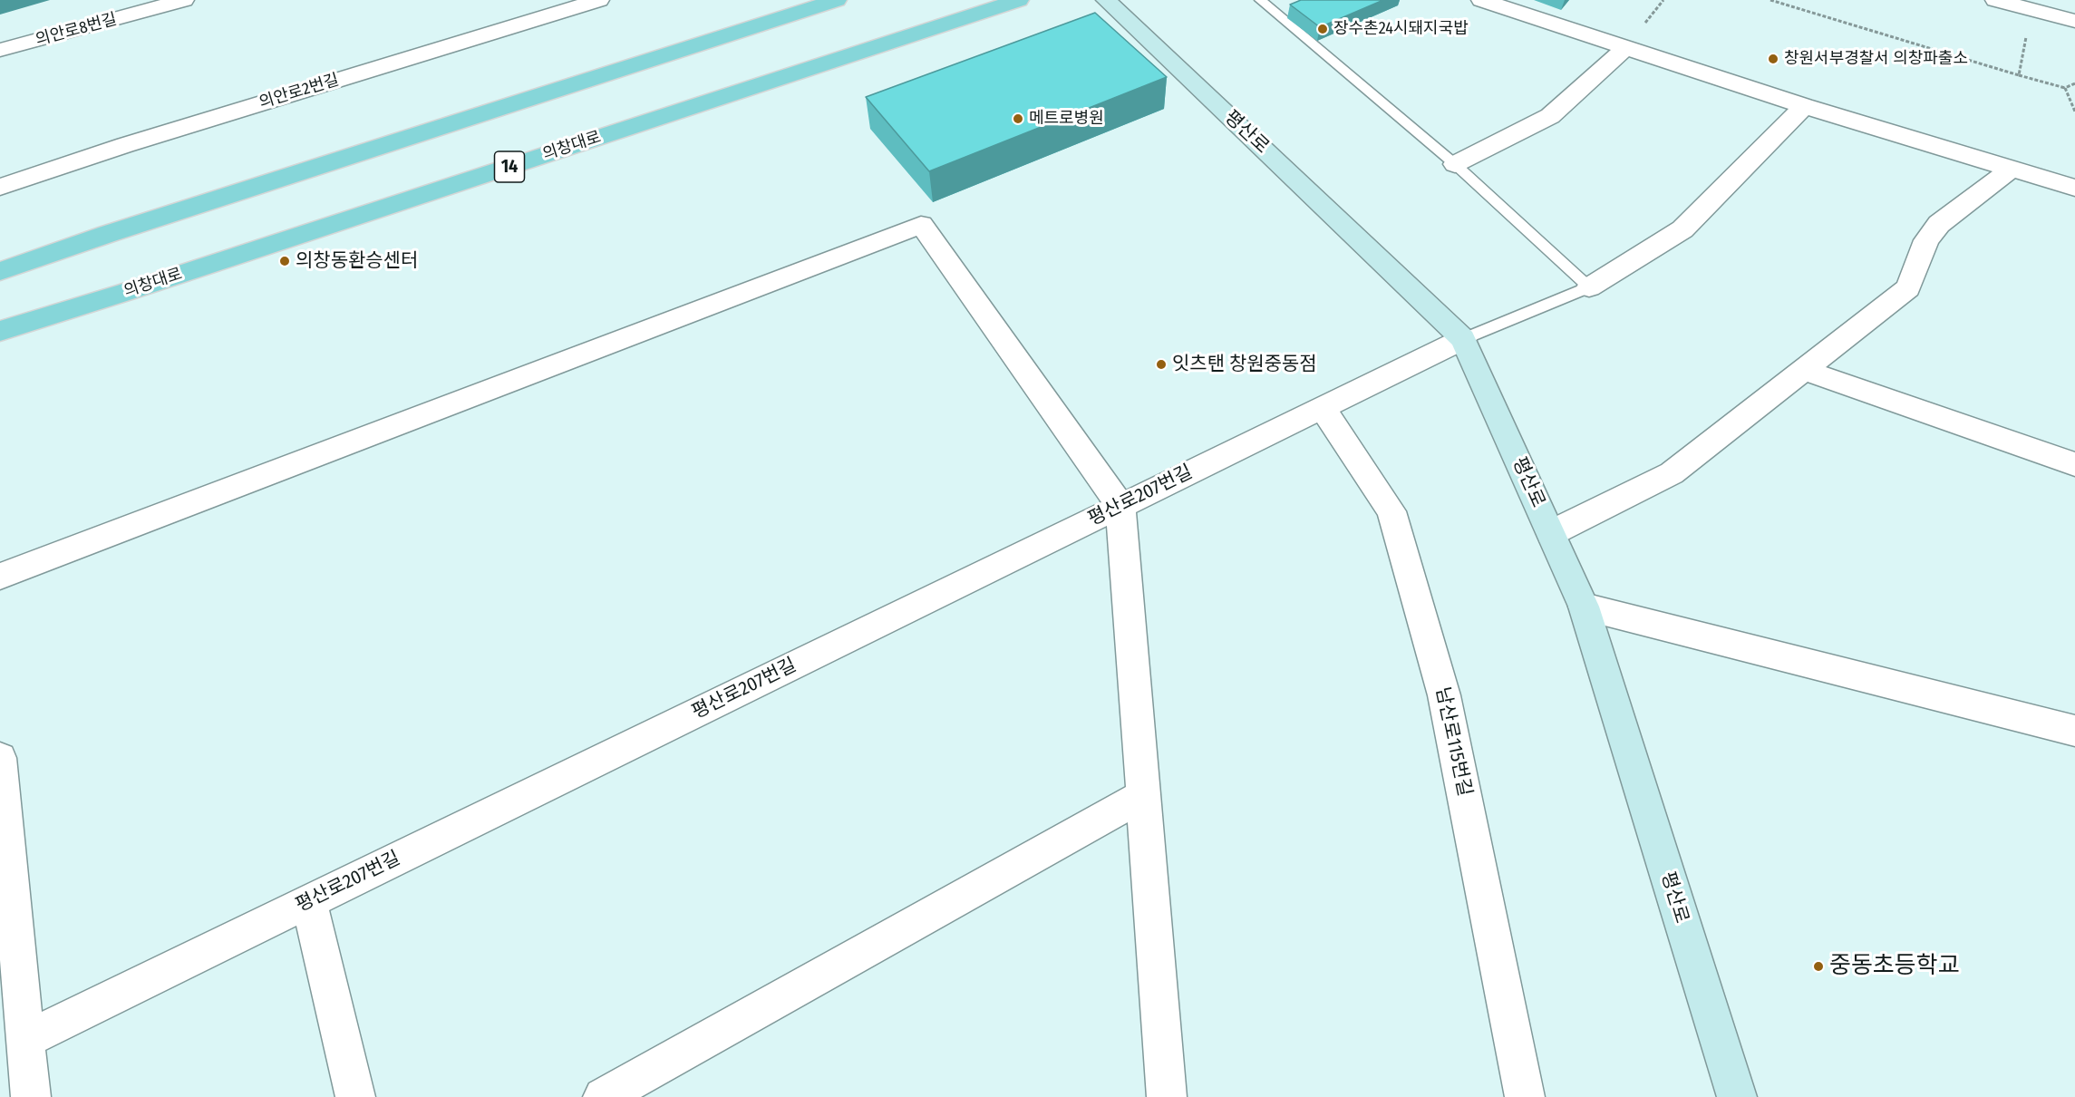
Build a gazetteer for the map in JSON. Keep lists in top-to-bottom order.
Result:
{
  "streets": {
    "main road": ["평산로", "의창대로", "14"],
    "street": [
      "의안로8번길",
      "의안로2번길",
      "평산로207번길",
      "남산로115번길"
    ]
  },
  "crossings": [
    ["평산로", "평산로207번길"],
    ["평산로207번길", "남산로115번길"]
  ],
  "places": [
    "장수촌24시돼지국밥",
    "창원서부경찰서 의창파출소",
    "메트로병원",
    "의창동환승센터",
    "잇츠탠 창원중동점",
    "중동초등학교"
  ]
}
